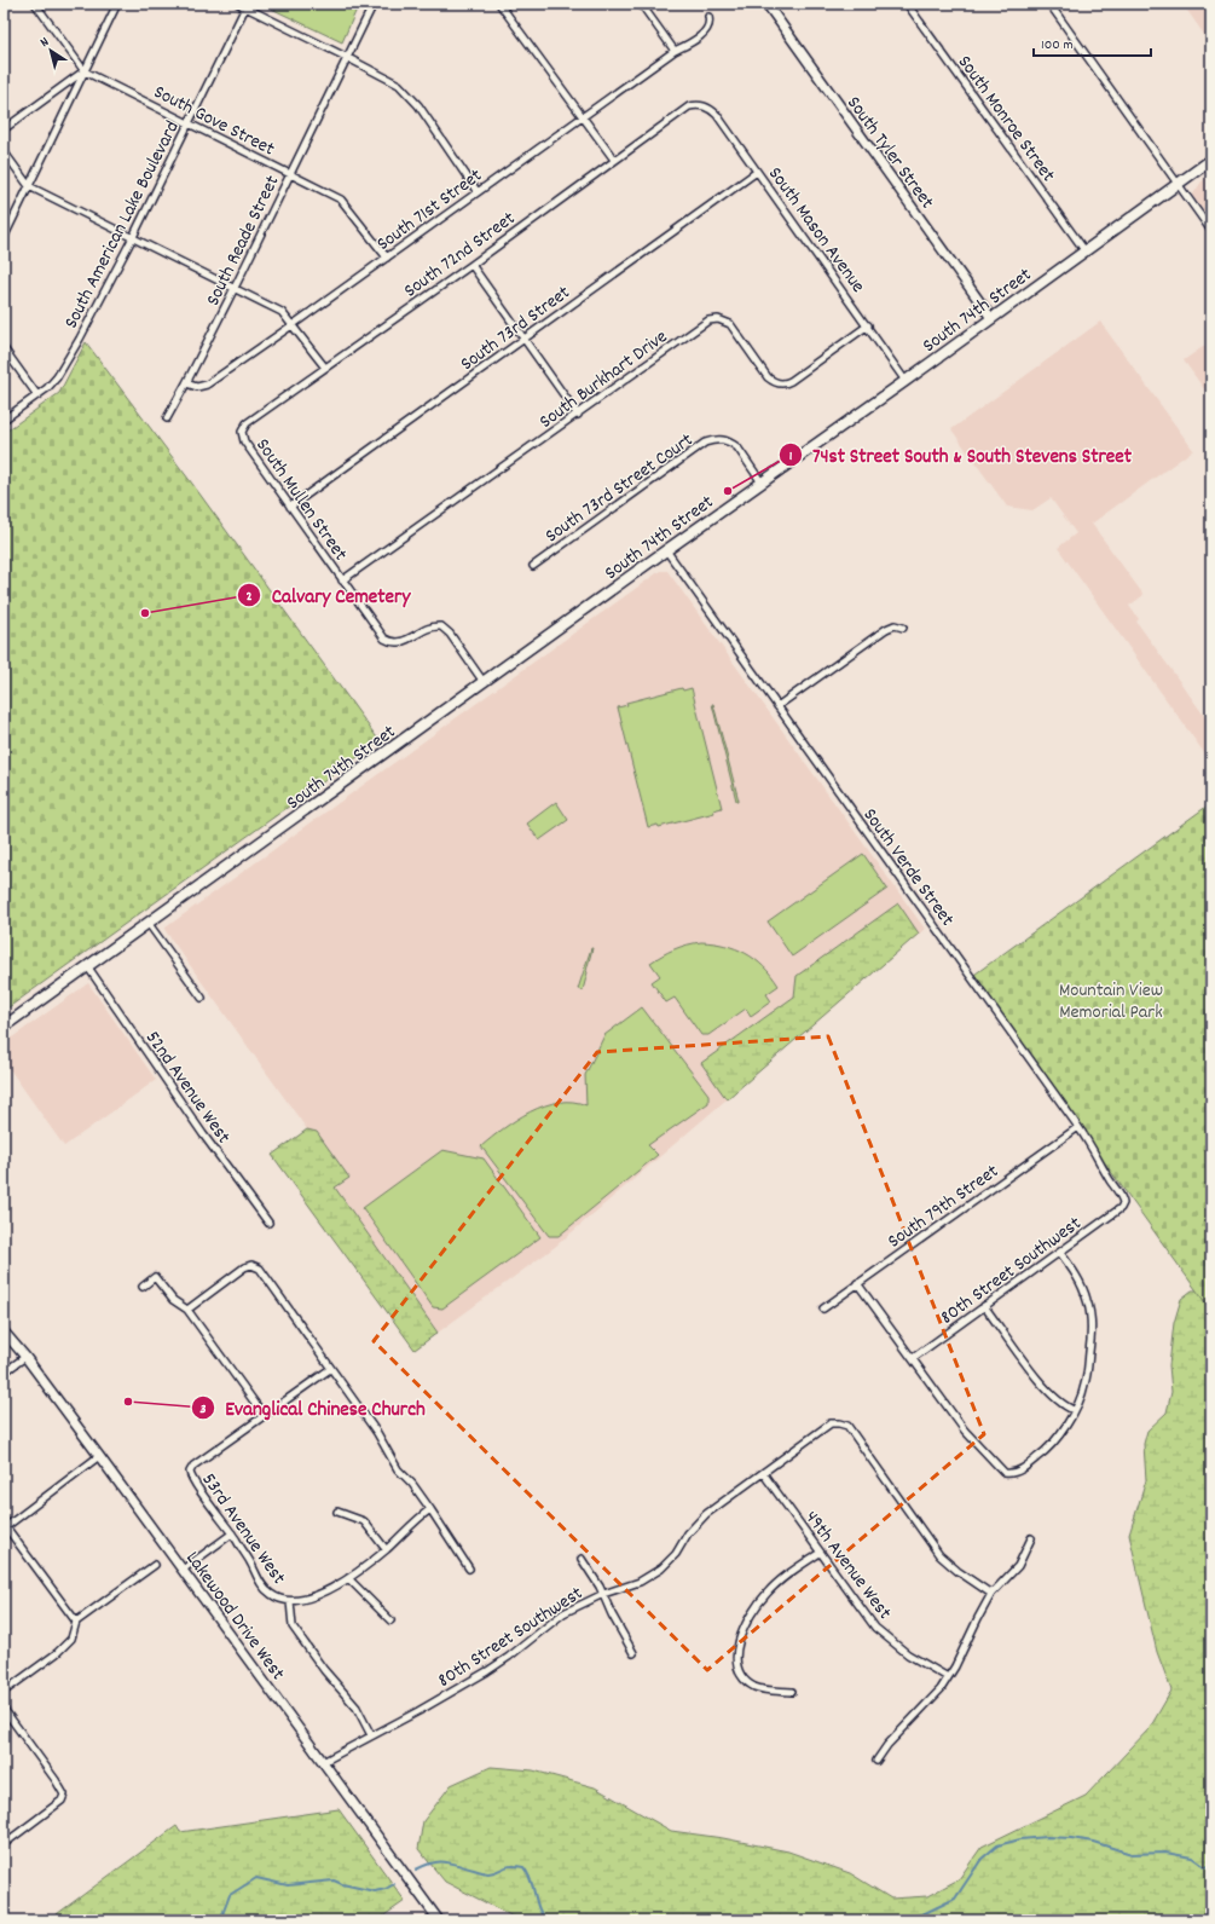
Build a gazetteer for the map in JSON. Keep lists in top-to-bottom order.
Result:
{
  "streets": {
    "main road": ["South Tyler Street", "South 74th Street", "Lakewood Drive West"],
    "street": [
      "South Monroe Street",
      "South Gove Street",
      "South 71st Street",
      "South American Lake Boulevard",
      "South Mason Avenue",
      "South Reade Street",
      "South 72nd Street",
      "South 73rd Street",
      "South Burkhart Drive",
      "South 73rd Street Court",
      "South Mullen Street",
      "South Verde Street",
      "52nd Avenue West",
      "South 79th Street",
      "80th Street Southwest",
      "53rd Avenue West",
      "49th Avenue West"
    ]
  },
  "crossings": [
    ["South Monroe Street", "South 74th Street"],
    ["South Gove Street", "South 71st Street"],
    ["South Gove Street", "South American Lake Boulevard"],
    ["South Gove Street", "South Reade Street"],
    ["South Tyler Street", "South 74th Street"],
    ["South 71st Street", "South Reade Street"],
    ["South Mason Avenue", "South 72nd Street"],
    ["South Mason Avenue", "South 74th Street"],
    ["South Mason Avenue", "South 73rd Street"],
    ["South Mason Avenue", "South Burkhart Drive"],
    ["South 72nd Street", "South Mullen Street"],
    ["South 74th Street", "South 73rd Street Court"],
    ["South 74th Street", "South Mullen Street"],
    ["South 74th Street", "South Verde Street"],
    ["South 74th Street", "52nd Avenue West"],
    ["South 73rd Street", "South Mullen Street"],
    ["South Burkhart Drive", "South Mullen Street"],
    ["South Verde Street", "South 79th Street"],
    ["South Verde Street", "80th Street Southwest"],
    ["80th Street Southwest", "53rd Avenue West"],
    ["80th Street Southwest", "49th Avenue West"],
    ["80th Street Southwest", "Lakewood Drive West"]
  ],
  "parks": ["Mountain View Memorial Park"],
  "places": ["74st Street South & South Stevens Street", "Calvary Cemetery", "Evanglical Chinese Church"],
  "scale_bar": "100 m",
  "north": "top left"
}
